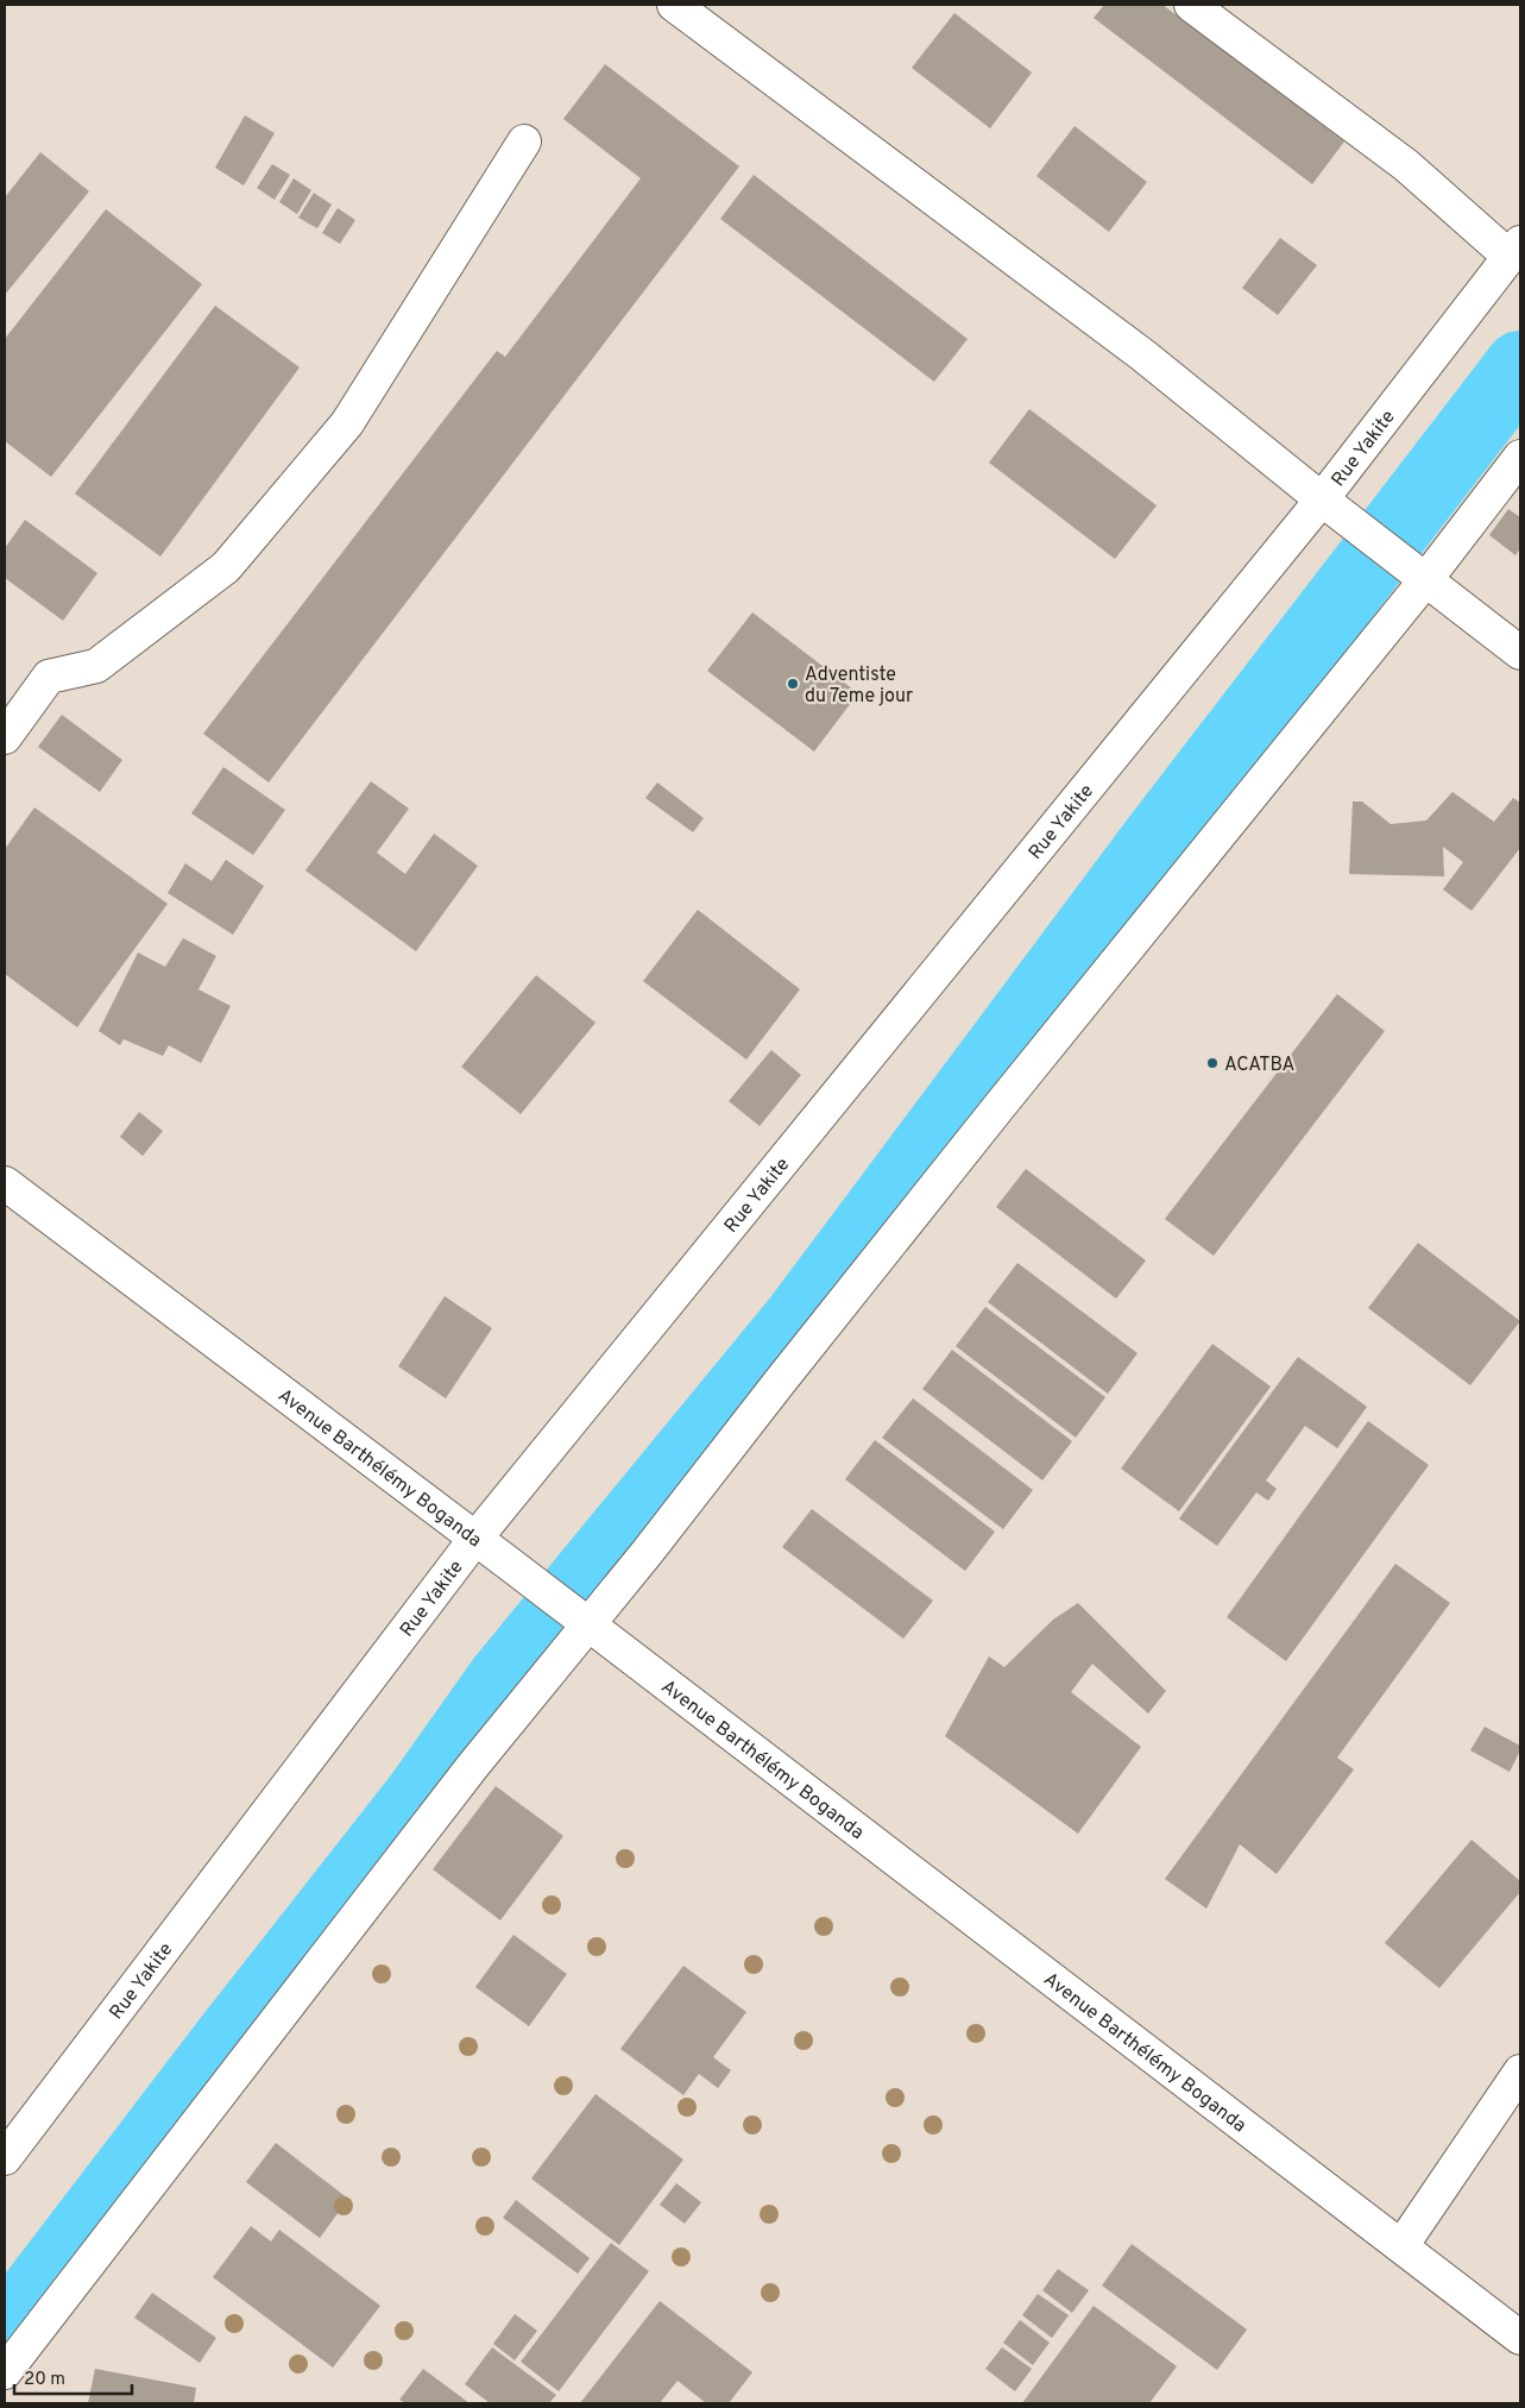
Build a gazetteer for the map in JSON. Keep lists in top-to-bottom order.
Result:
{
  "streets": {
    "street": ["Rue Yakite", "Avenue Barthélémy Boganda"]
  },
  "crossings": [
    ["Rue Yakite", "Avenue Barthélémy Boganda"]
  ],
  "places": ["Adventiste du 7eme jour", "ACATBA"],
  "scale_bar": "20 m"
}
